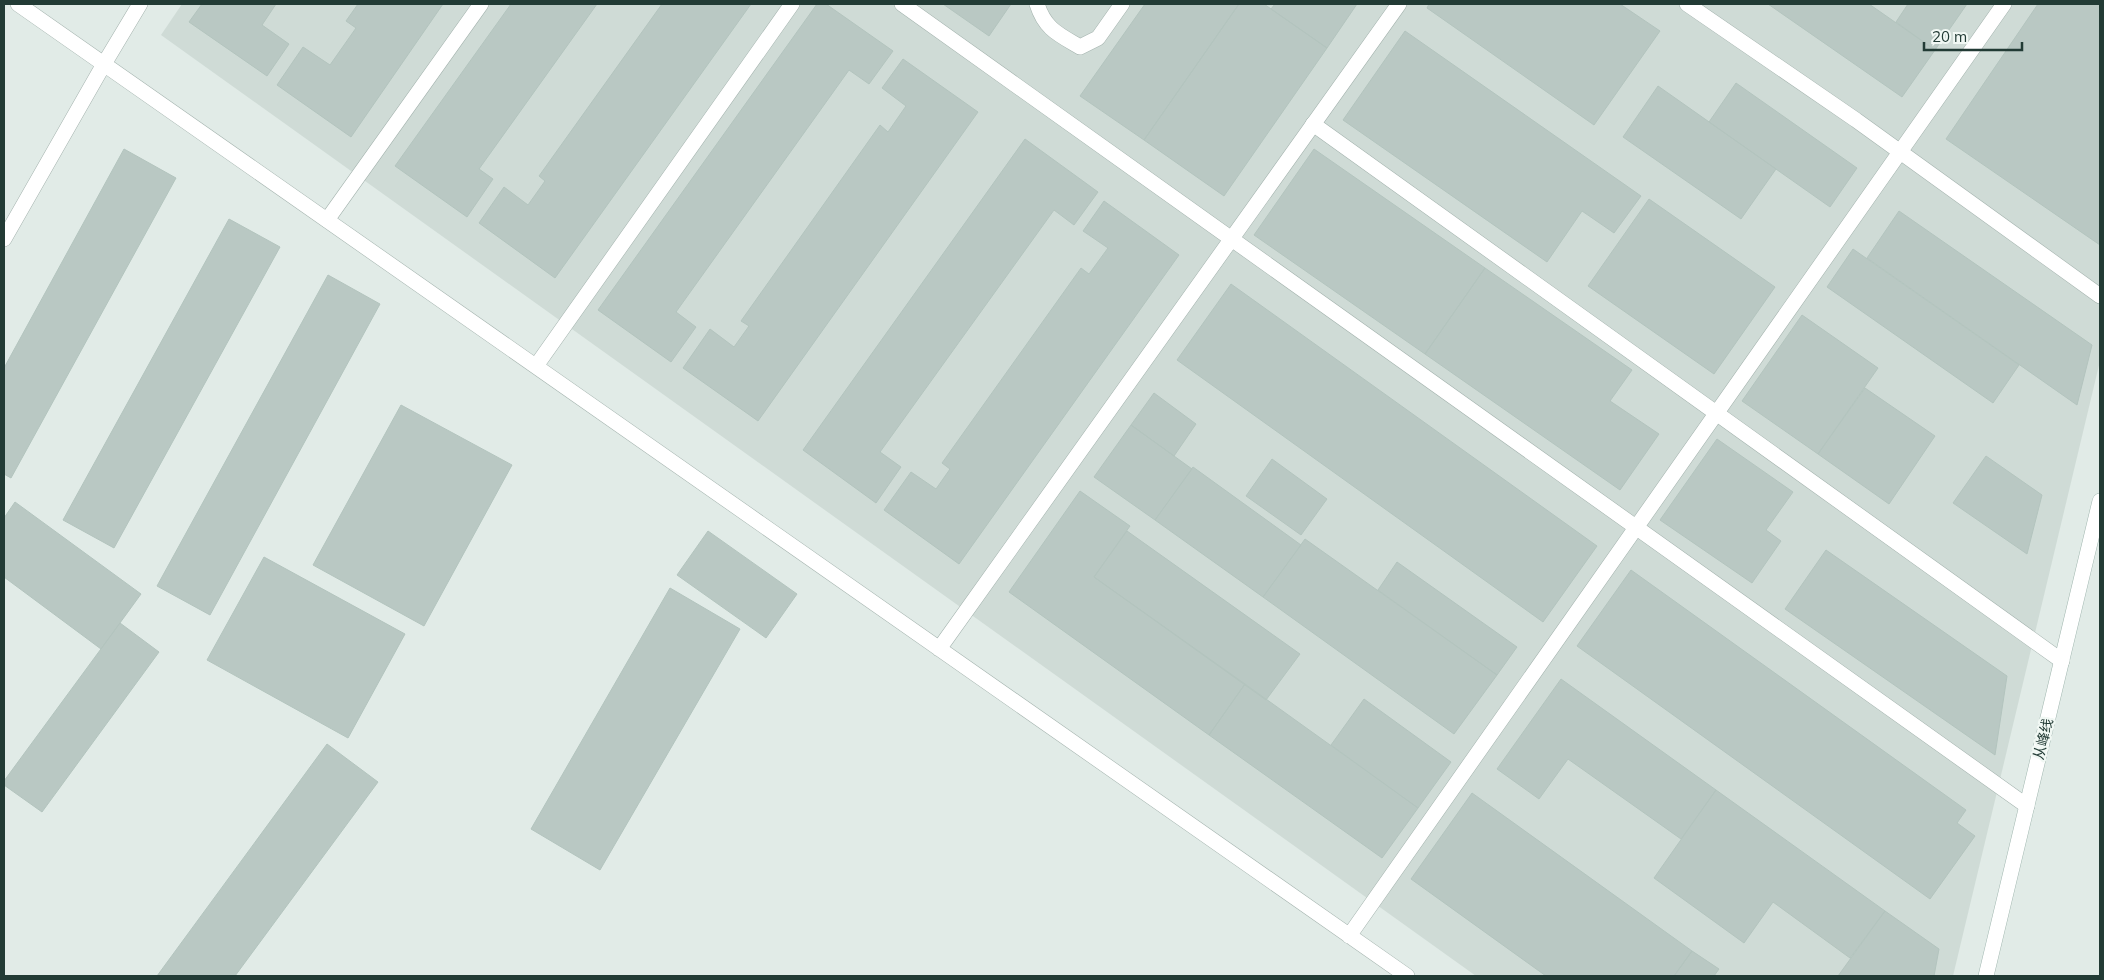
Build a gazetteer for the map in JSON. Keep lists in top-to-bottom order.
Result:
{
  "streets": {
    "street": ["从峰线"]
  },
  "scale_bar": "20 m"
}
